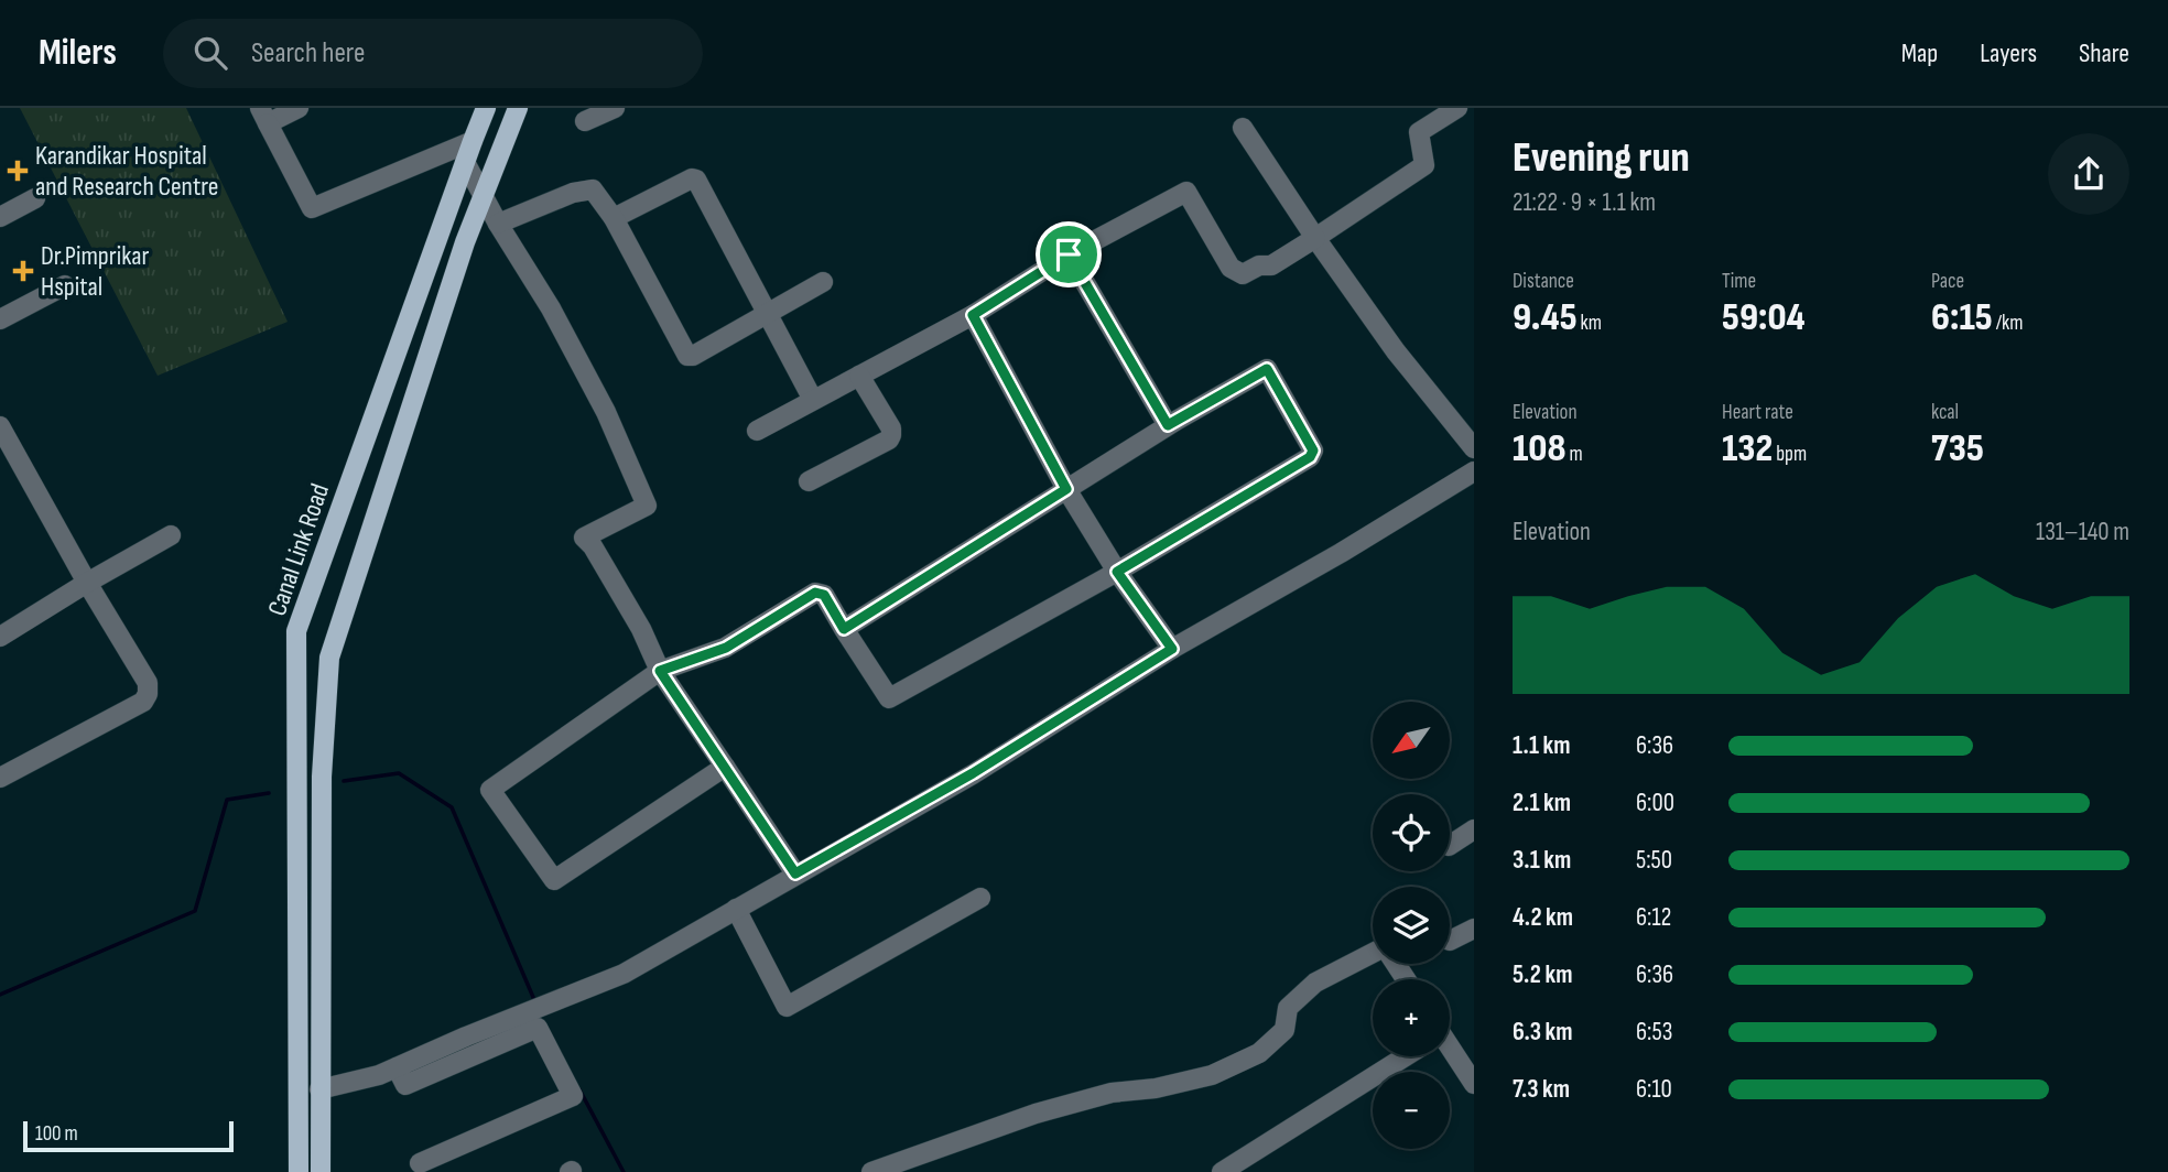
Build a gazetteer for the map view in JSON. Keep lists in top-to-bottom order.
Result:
{
  "streets": {
    "main road": ["Canal Link Road"]
  },
  "places": {
    "health": ["Karandikar Hospital and Research Centre", "Dr.Pimprikar Hspital"]
  },
  "scale_bar": "100 m",
  "north": "bottom left",
  "page": {
    "header": "Milers",
    "search": "Search here",
    "nav": ["Map", "Layers", "Share"],
    "heading": ["Evening run", "21:22 · 9 × 1.1 km"],
    "stats": [
      ["Distance", "9.45 km"],
      ["Time", "59:04"],
      ["Pace", "6:15 /km"],
      ["Elevation", "108 m"],
      ["Heart rate", "132 bpm"],
      ["kcal", "735"]
    ],
    "chart": ["Elevation", "131–140 m"],
    "map_buttons": ["+", "−"],
    "list": [
      {
        "name": "1.1 km",
        "note": "6:36"
      },
      {
        "name": "2.1 km",
        "note": "6:00"
      },
      {
        "name": "3.1 km",
        "note": "5:50"
      },
      {
        "name": "4.2 km",
        "note": "6:12"
      },
      {
        "name": "5.2 km",
        "note": "6:36"
      },
      {
        "name": "6.3 km",
        "note": "6:53"
      },
      {
        "name": "7.3 km",
        "note": "6:10"
      }
    ],
    "scale": "100 m"
  }
}
